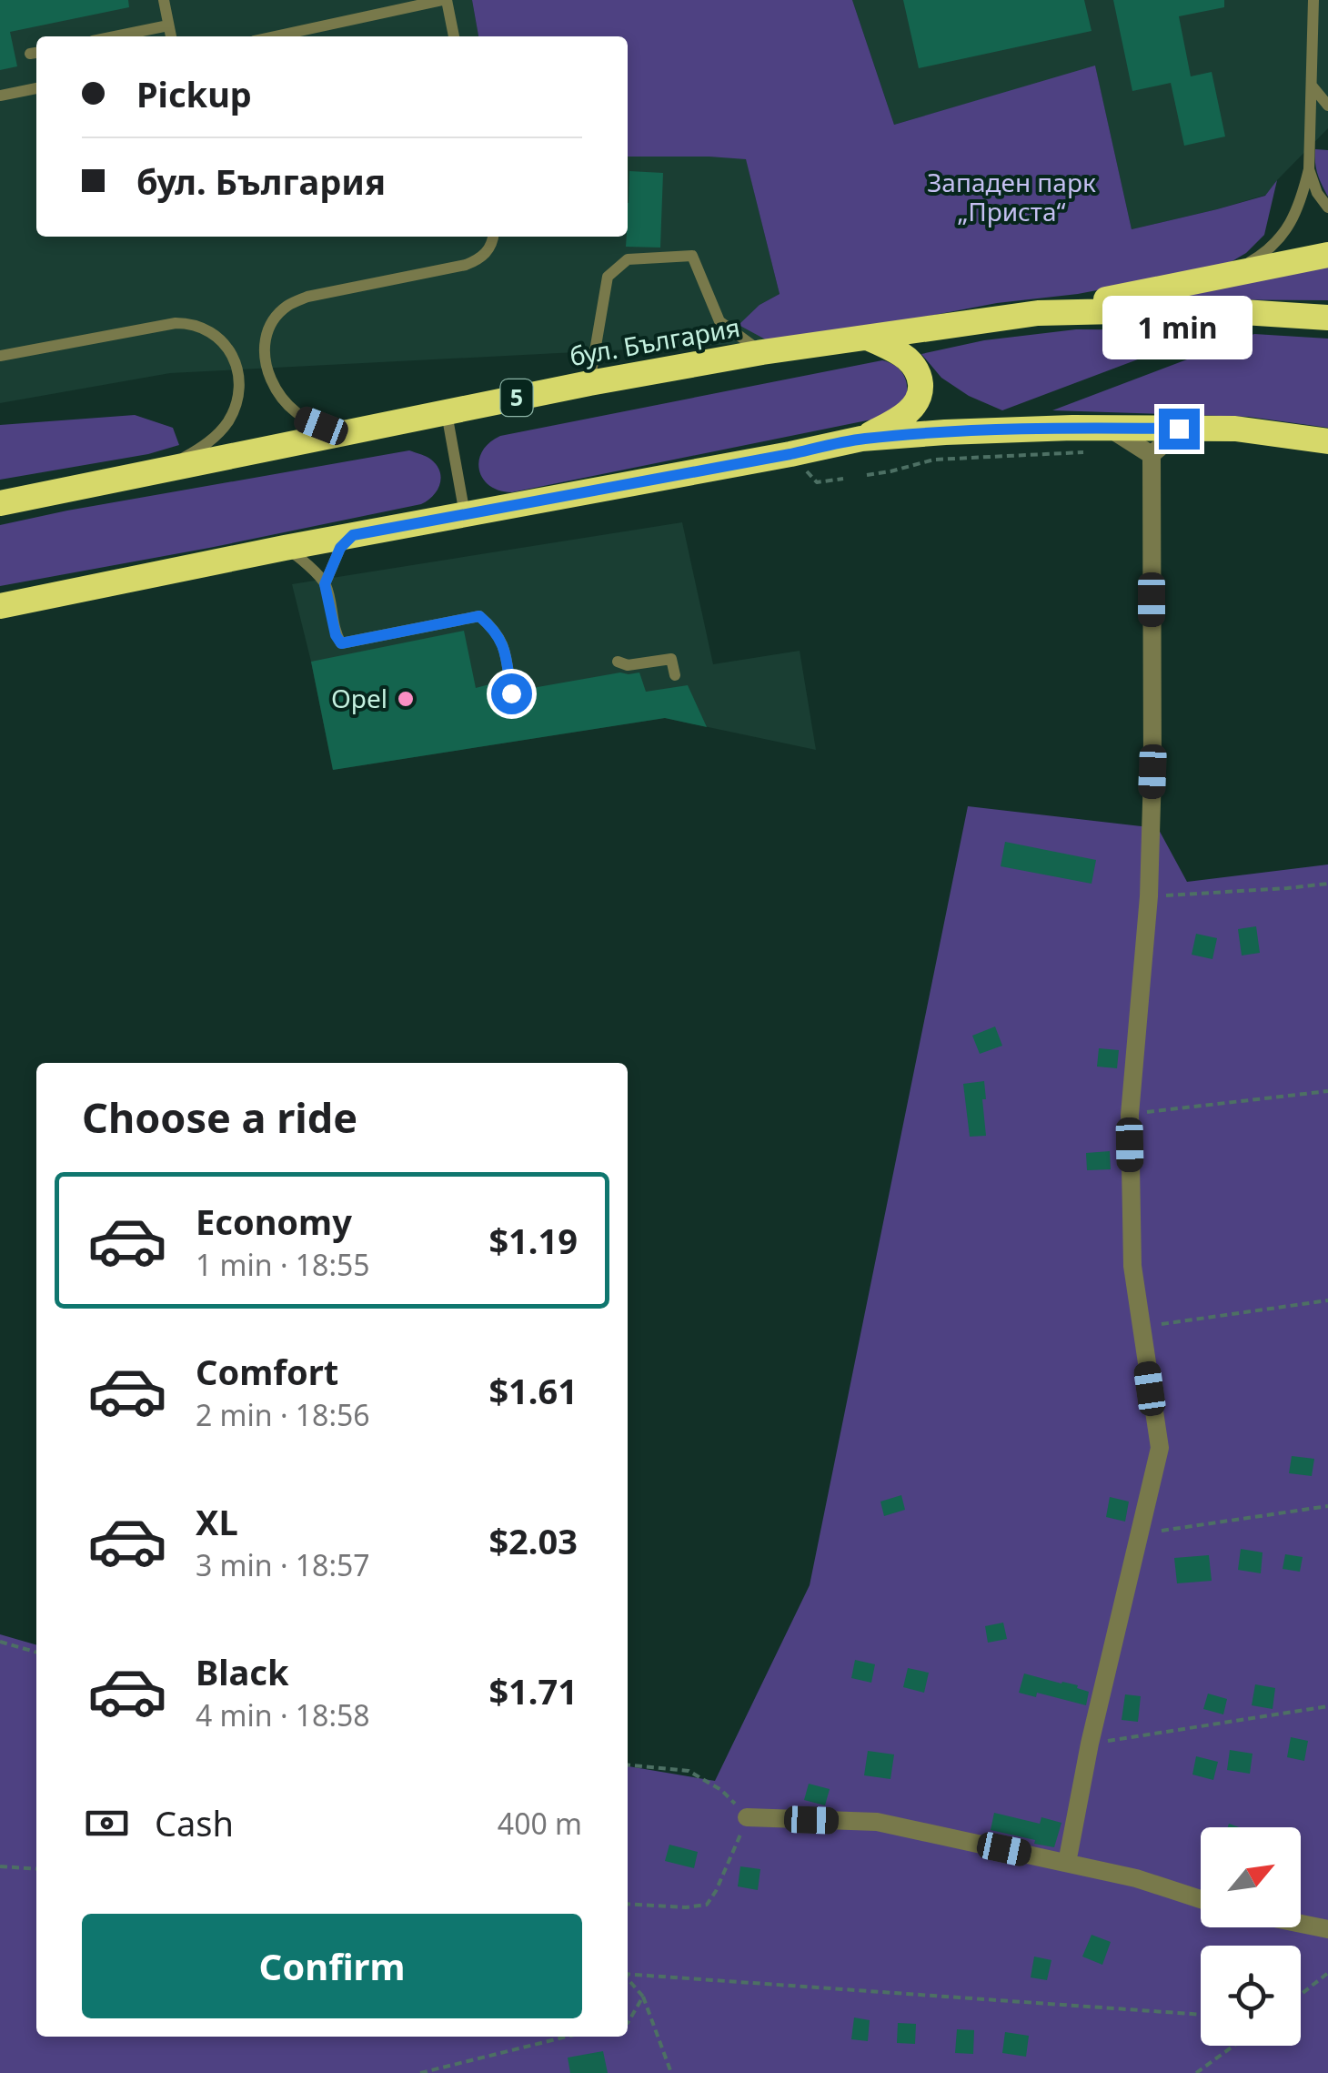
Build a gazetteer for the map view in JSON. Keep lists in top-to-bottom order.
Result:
{
  "streets": {
    "highway": ["бул. България", "5"]
  },
  "parks": ["Западен парк „Приста“"],
  "places": ["Opel"],
  "north": "top right",
  "page": {
    "banner": ["Pickup", "бул. България"],
    "bubble": "1 min",
    "heading": "Choose a ride",
    "list": [
      {
        "name": "Economy",
        "note": "1 min · 18:55",
        "value": "$1.19"
      },
      {
        "name": "Comfort",
        "note": "2 min · 18:56",
        "value": "$1.61"
      },
      {
        "name": "XL",
        "note": "3 min · 18:57",
        "value": "$2.03"
      },
      {
        "name": "Black",
        "note": "4 min · 18:58",
        "value": "$1.71"
      }
    ],
    "pay": ["Cash", "400 m"],
    "buttons": "Confirm"
  }
}
